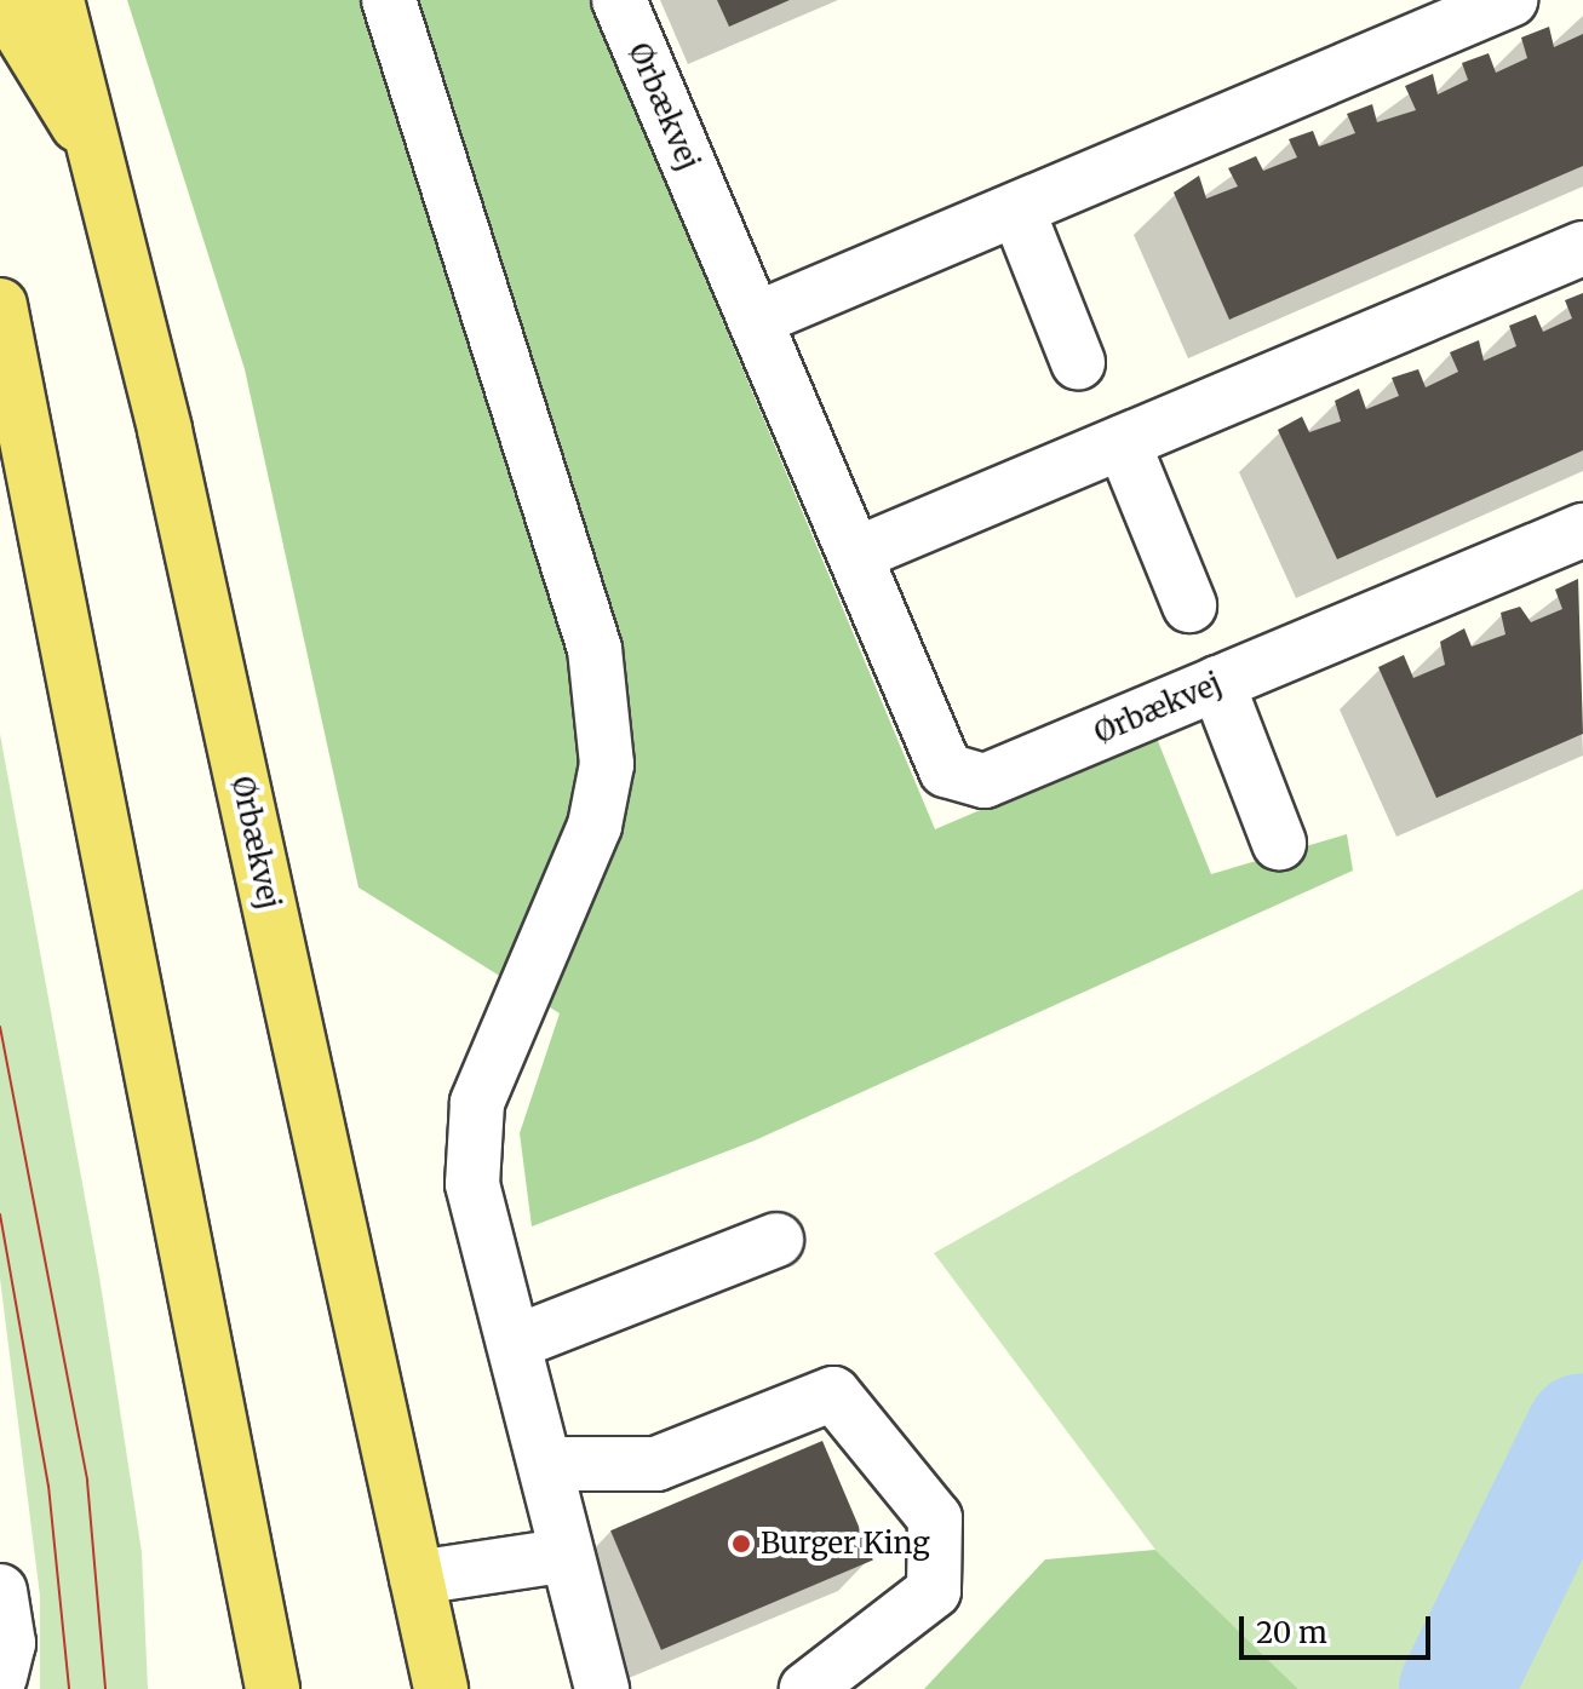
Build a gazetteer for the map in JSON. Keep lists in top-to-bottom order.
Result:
{
  "streets": {
    "main road": ["Ørbækvej"]
  },
  "places": ["Burger King"],
  "scale_bar": "20 m"
}
